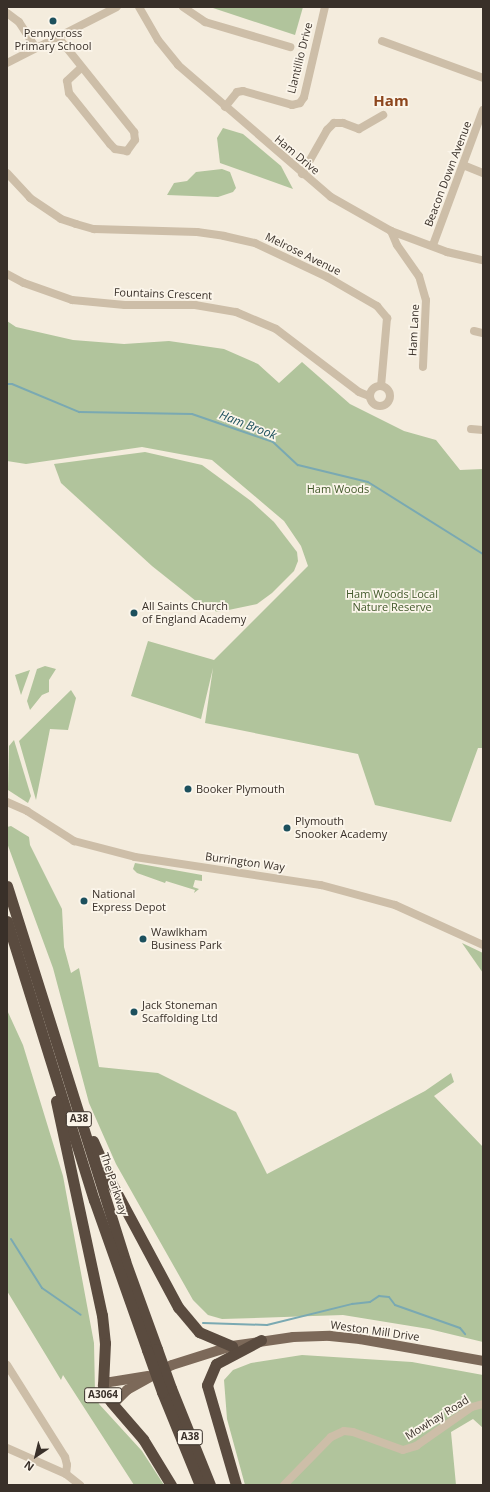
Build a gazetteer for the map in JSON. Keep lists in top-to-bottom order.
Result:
{
  "streets": {
    "highway": ["A38", "The Parkway"],
    "main road": ["Weston Mill Drive", "A3064"],
    "street": [
      "Llantillio Drive",
      "Ham Drive",
      "Beacon Down Avenue",
      "Melrose Avenue",
      "Fountains Crescent",
      "Ham Lane",
      "Burrington Way",
      "Mowhay Road"
    ]
  },
  "crossings": [
    ["Llantillio Drive", "Ham Drive"],
    ["Ham Drive", "Beacon Down Avenue"],
    ["Ham Drive", "Ham Lane"],
    ["Melrose Avenue", "Fountains Crescent"],
    ["A38", "The Parkway"],
    ["A38", "Weston Mill Drive"],
    ["A38", "A3064"],
    ["Weston Mill Drive", "A3064"]
  ],
  "districts": ["Ham"],
  "water": ["Ham Brook"],
  "parks": ["Ham Woods", "Ham Woods Local Nature Reserve"],
  "places": [
    "Pennycross Primary School",
    "All Saints Church of England Academy",
    "Booker Plymouth",
    "Plymouth Snooker Academy",
    "National Express Depot",
    "Wawlkham Business Park",
    "Jack Stoneman Scaffolding Ltd"
  ],
  "north": "bottom left"
}
